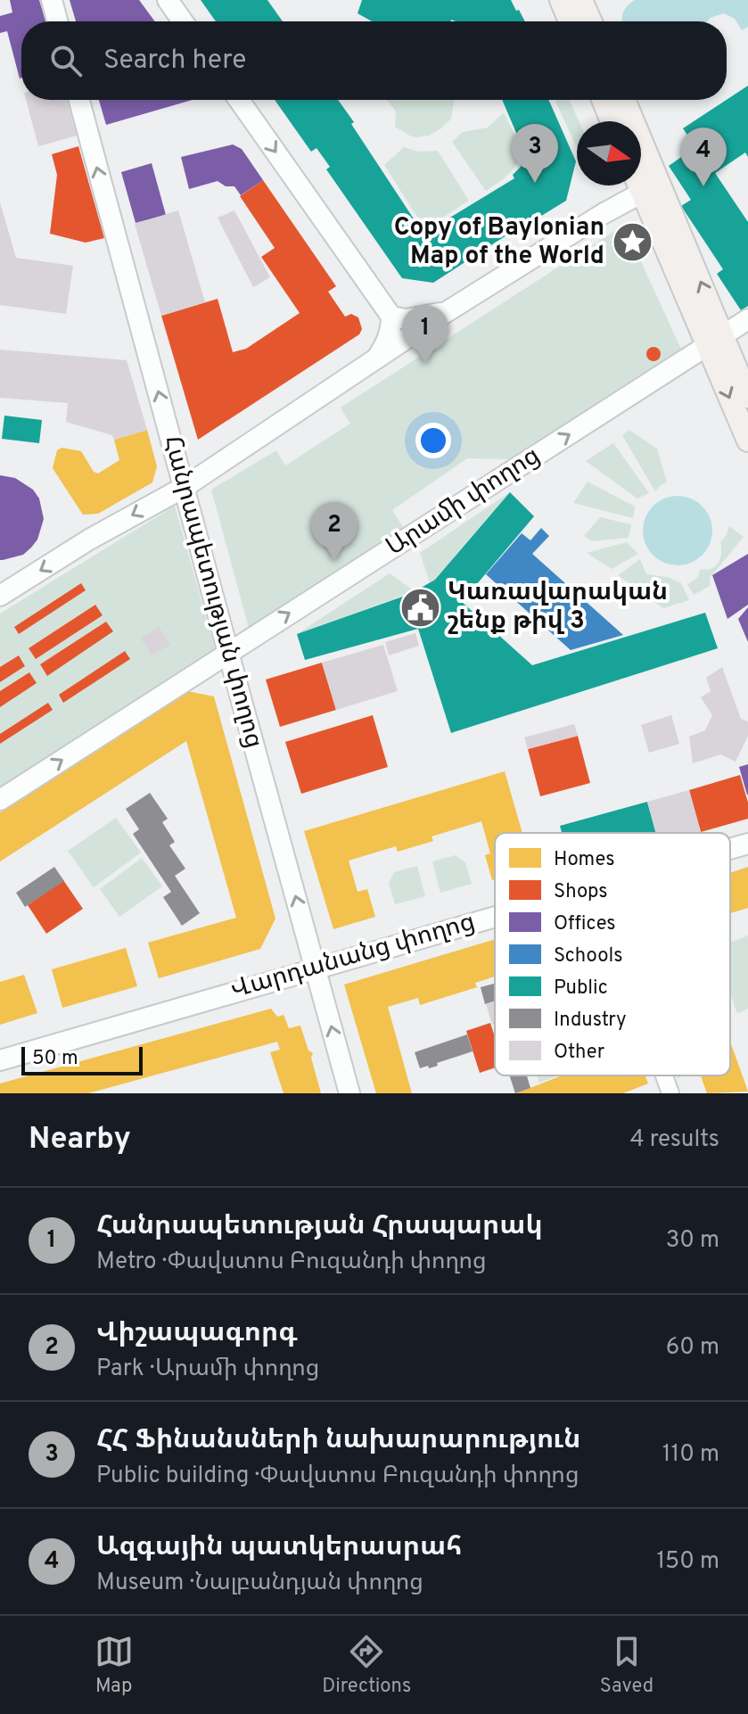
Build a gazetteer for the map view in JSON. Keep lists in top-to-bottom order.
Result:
{
  "streets": {
    "street": ["Արամի փողոց", "Հանրապետության փողոց", "Վարդանանց փողոց"]
  },
  "crossings": [
    ["Արամի փողոց", "Հանրապետության փողոց"],
    ["Հանրապետության փողոց", "Վարդանանց փողոց"]
  ],
  "one_way": ["Հանրապետության փողոց"],
  "places": {
    "place": ["Copy of Baylonian Map of the World"],
    "public building": ["Կառավարական շենք թիվ 3"]
  },
  "legend": [
    "Homes",
    "Shops",
    "Offices",
    "Schools",
    "Public",
    "Industry",
    "Other"
  ],
  "scale_bar": "50 m",
  "north": "right",
  "page": {
    "search": "Search here",
    "pins": [
      "3",
      "4",
      "1",
      "2"
    ],
    "scale": "50 m",
    "heading": ["Nearby", "4 results"],
    "list": [
      {
        "mark": "1",
        "name": "Հանրապետության Հրապարակ",
        "note": "Metro · Փավստոս Բուզանդի փողոց",
        "value": "30 m"
      },
      {
        "mark": "2",
        "name": "Վիշապագորգ",
        "note": "Park · Արամի փողոց",
        "value": "60 m"
      },
      {
        "mark": "3",
        "name": "ՀՀ Ֆինանսների նախարարություն",
        "note": "Public building · Փավստոս Բուզանդի փողոց",
        "value": "110 m"
      },
      {
        "mark": "4",
        "name": "Ազգային պատկերասրահ",
        "note": "Museum · Նալբանդյան փողոց",
        "value": "150 m"
      }
    ],
    "nav": ["Map", "Directions", "Saved"]
  }
}
